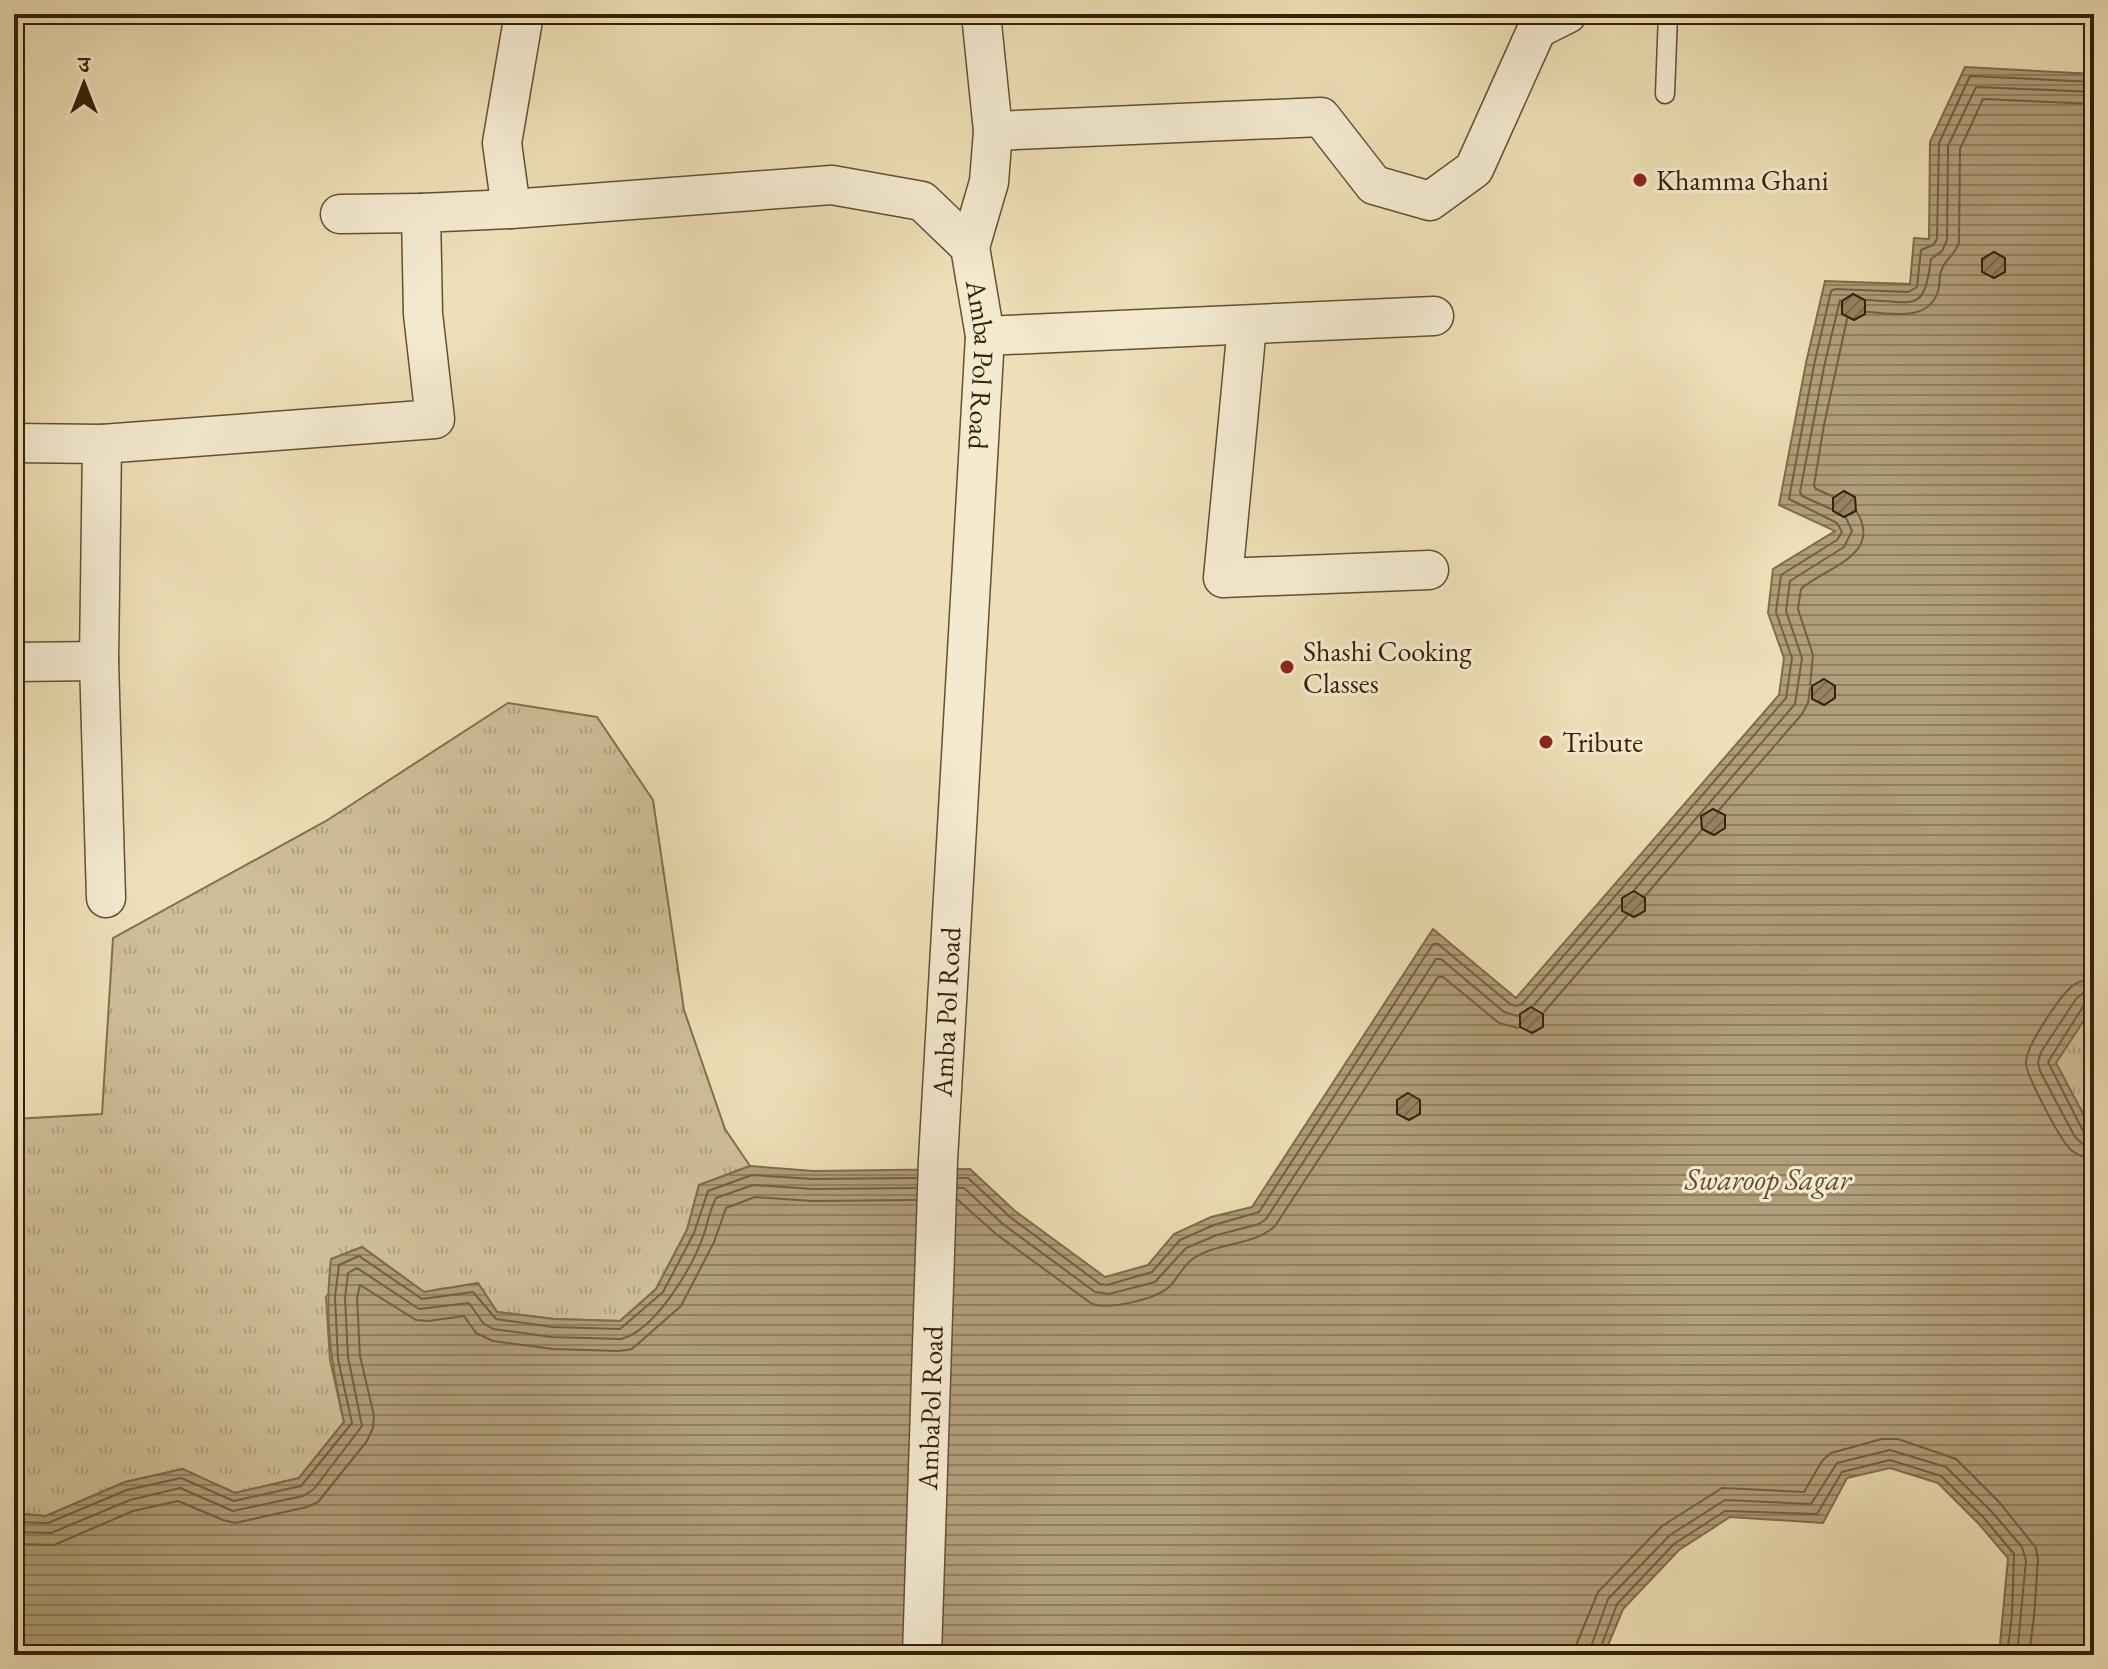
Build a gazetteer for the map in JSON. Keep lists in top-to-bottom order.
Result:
{
  "streets": {
    "street": ["Amba Pol Road", "AmbaPol Road"]
  },
  "crossings": [
    ["Amba Pol Road", "AmbaPol Road"]
  ],
  "water": ["Swaroop Sagar"],
  "places": ["Khamma Ghani", "Shashi Cooking Classes", "Tribute"],
  "north": "top"
}
